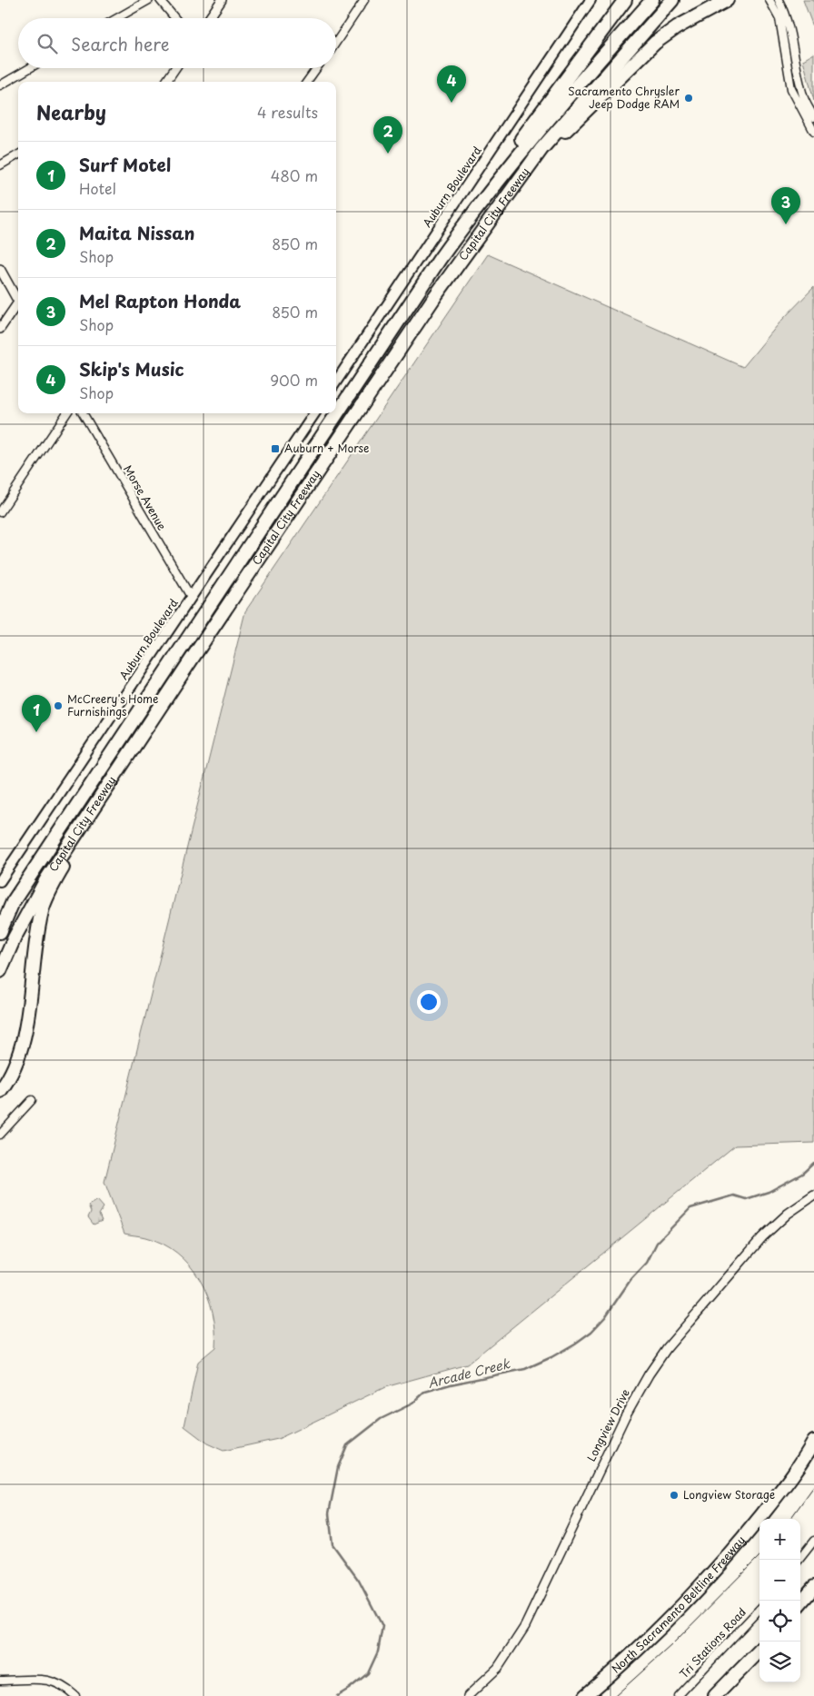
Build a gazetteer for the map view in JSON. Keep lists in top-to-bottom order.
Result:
{
  "streets": {
    "highway": ["Capital City Freeway", "North Sacramento Beltline Freeway"],
    "main road": ["Auburn Boulevard"],
    "street": ["Morse Avenue", "Longview Drive", "Tri Stations Road"]
  },
  "crossings": [
    ["Auburn Boulevard", "Morse Avenue"]
  ],
  "water": ["Arcade Creek"],
  "places": {
    "other": ["Sacramento Chrysler Jeep Dodge RAM", "McCreery's Home Furnishings", "Longview Storage"],
    "transit": ["Auburn + Morse"]
  },
  "page": {
    "search": "Search here",
    "pins": [
      "4",
      "2",
      "3",
      "1"
    ],
    "heading": ["Nearby", "4 results"],
    "list": [
      {
        "mark": "1",
        "name": "Surf Motel",
        "note": "Hotel",
        "value": "480 m"
      },
      {
        "mark": "2",
        "name": "Maita Nissan",
        "note": "Shop",
        "value": "850 m"
      },
      {
        "mark": "3",
        "name": "Mel Rapton Honda",
        "note": "Shop",
        "value": "850 m"
      },
      {
        "mark": "4",
        "name": "Skip's Music",
        "note": "Shop",
        "value": "900 m"
      }
    ],
    "map_buttons": ["+", "−"]
  }
}
